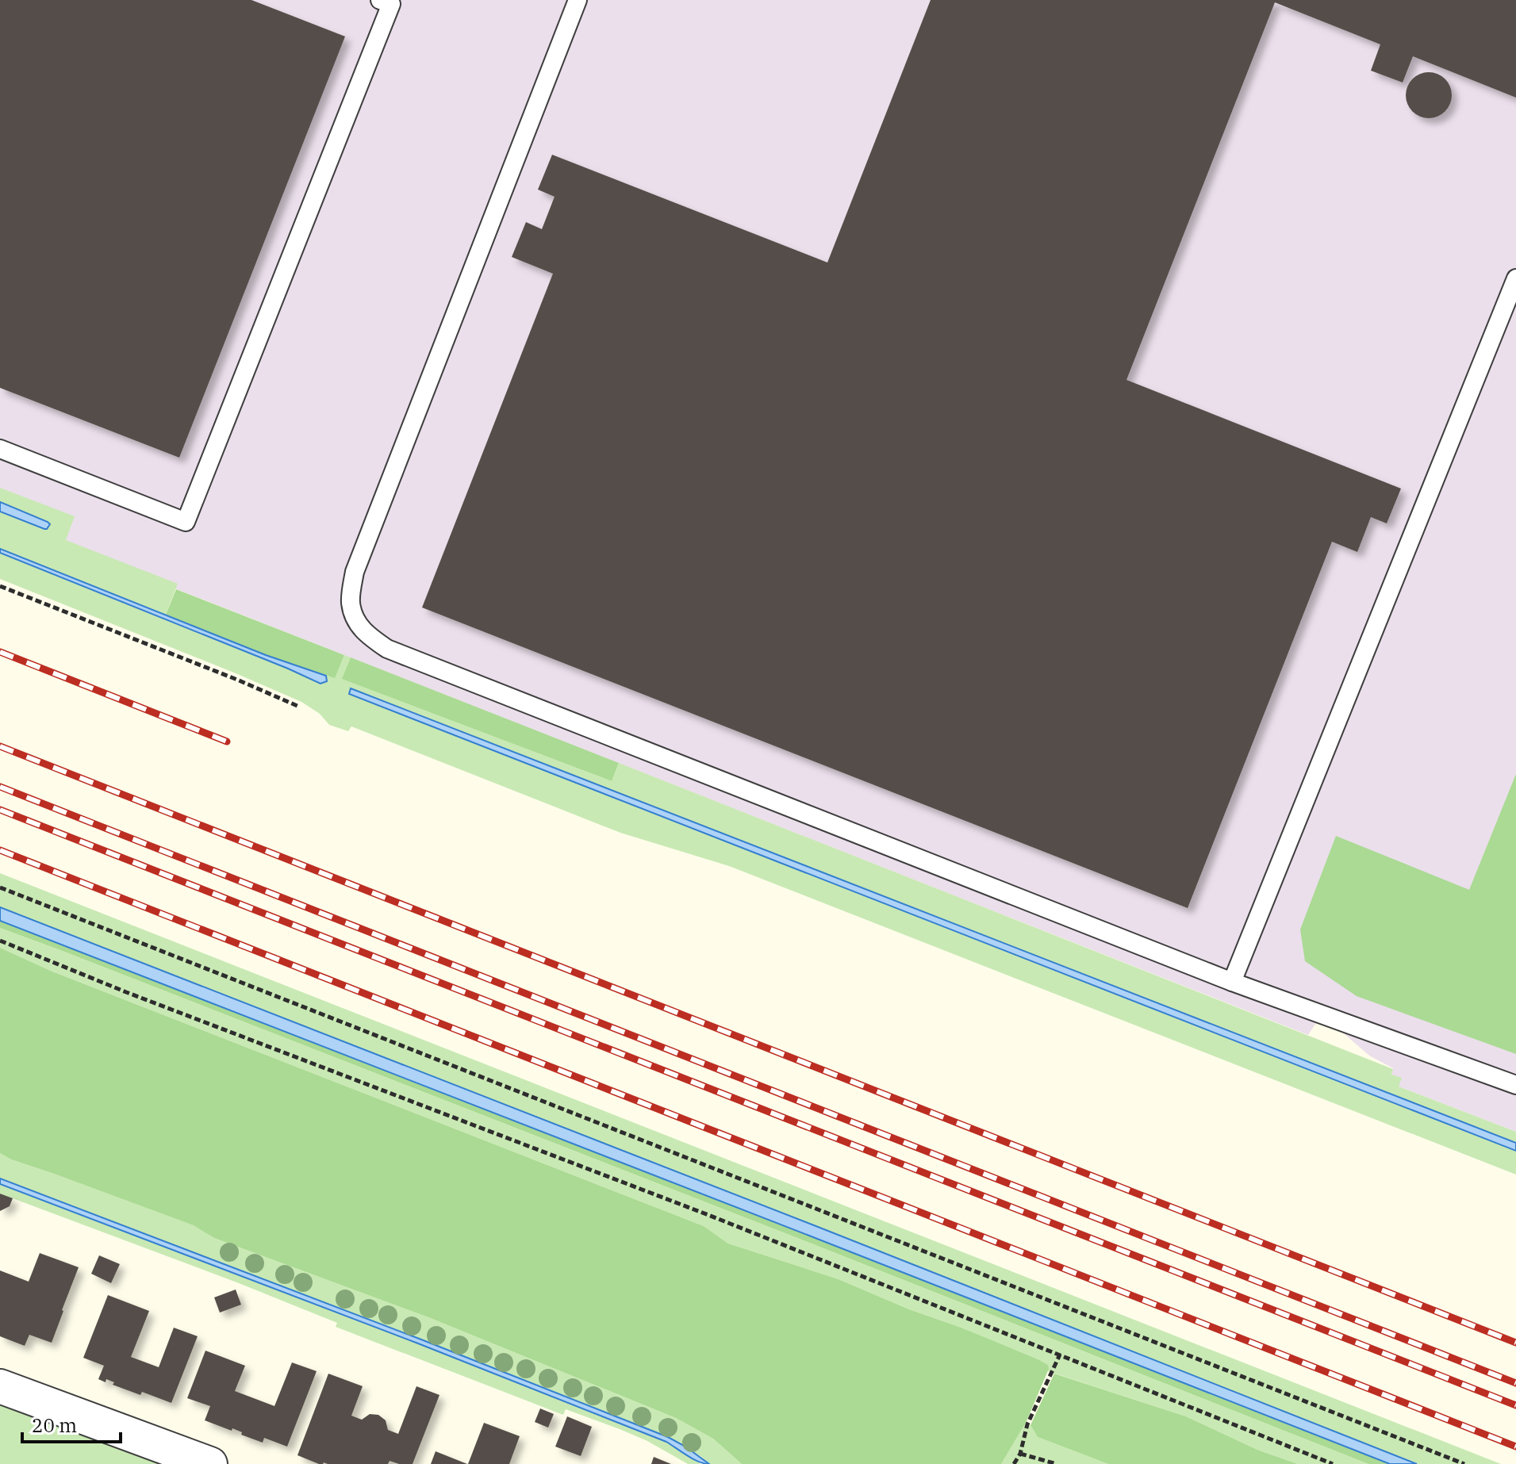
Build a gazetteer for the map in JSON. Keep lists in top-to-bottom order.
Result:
{
  "scale_bar": "20 m"
}
